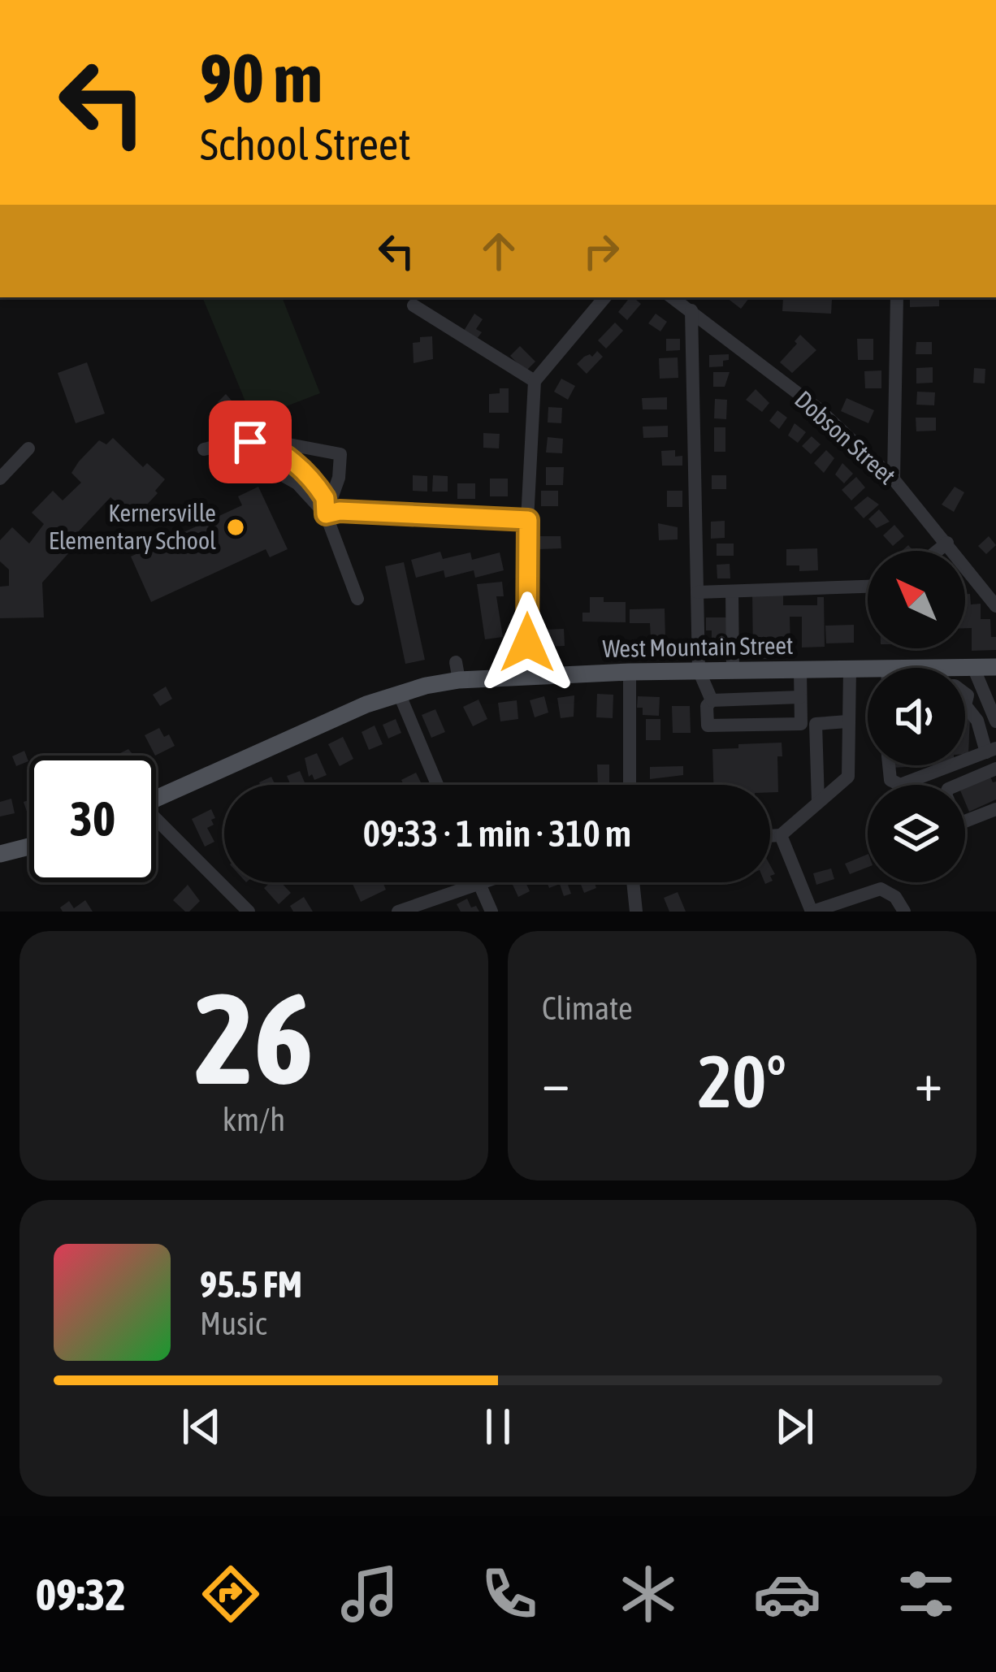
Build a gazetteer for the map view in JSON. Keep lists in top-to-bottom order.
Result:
{
  "streets": {
    "main road": ["West Mountain Street"],
    "street": ["Dobson Street"]
  },
  "places": ["Kernersville Elementary School"],
  "north": "top left",
  "page": {
    "turn": ["90 m", "School Street"],
    "limit": "30",
    "trip": "09:33 · 1 min · 310 m",
    "tile": [
      ["26", "km/h"],
      "Climate"
    ],
    "heat": ["−", "20°", "+"],
    "song": ["95.5 FM", "Music"],
    "tabs": "09:32"
  }
}
